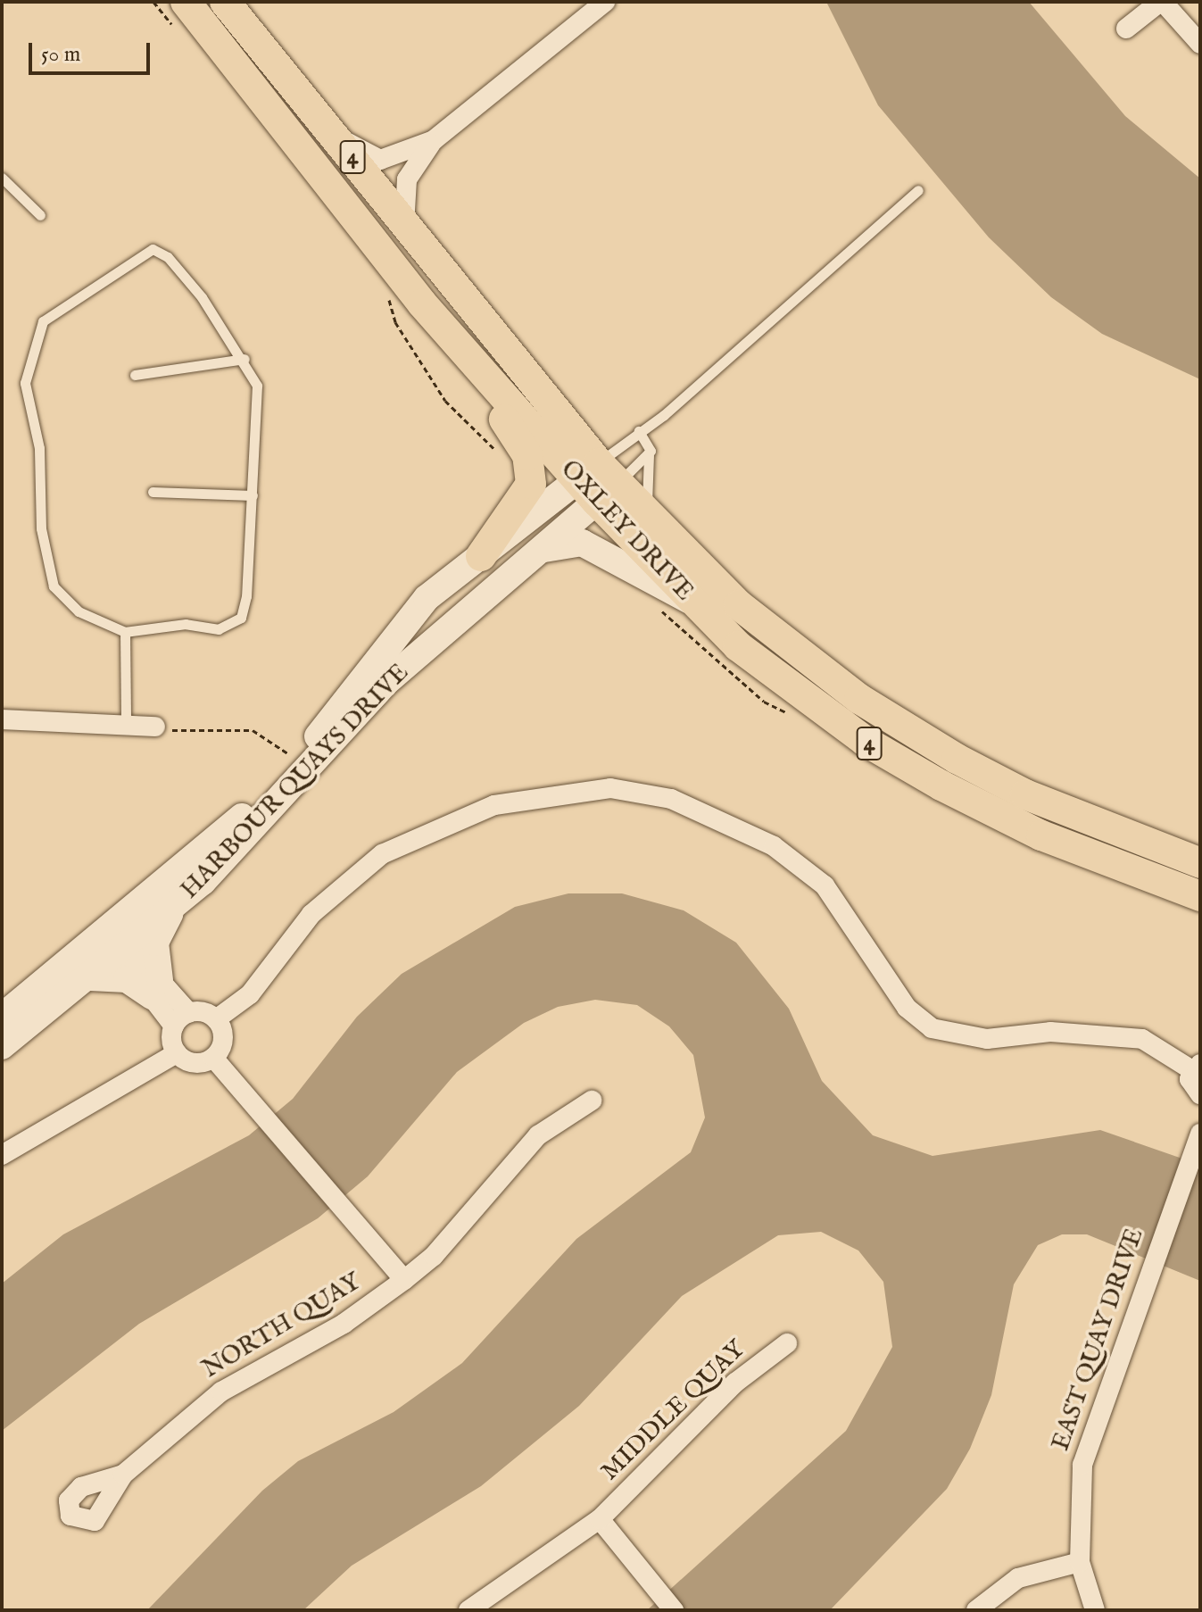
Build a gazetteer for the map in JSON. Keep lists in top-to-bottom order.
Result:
{
  "streets": {
    "main road": ["4", "OXLEY DRIVE"],
    "street": [
      "HARBOUR QUAYS DRIVE",
      "NORTH QUAY",
      "EAST QUAY DRIVE",
      "MIDDLE QUAY"
    ]
  },
  "crossings": [
    ["OXLEY DRIVE", "HARBOUR QUAYS DRIVE"]
  ],
  "scale_bar": "50 m"
}
